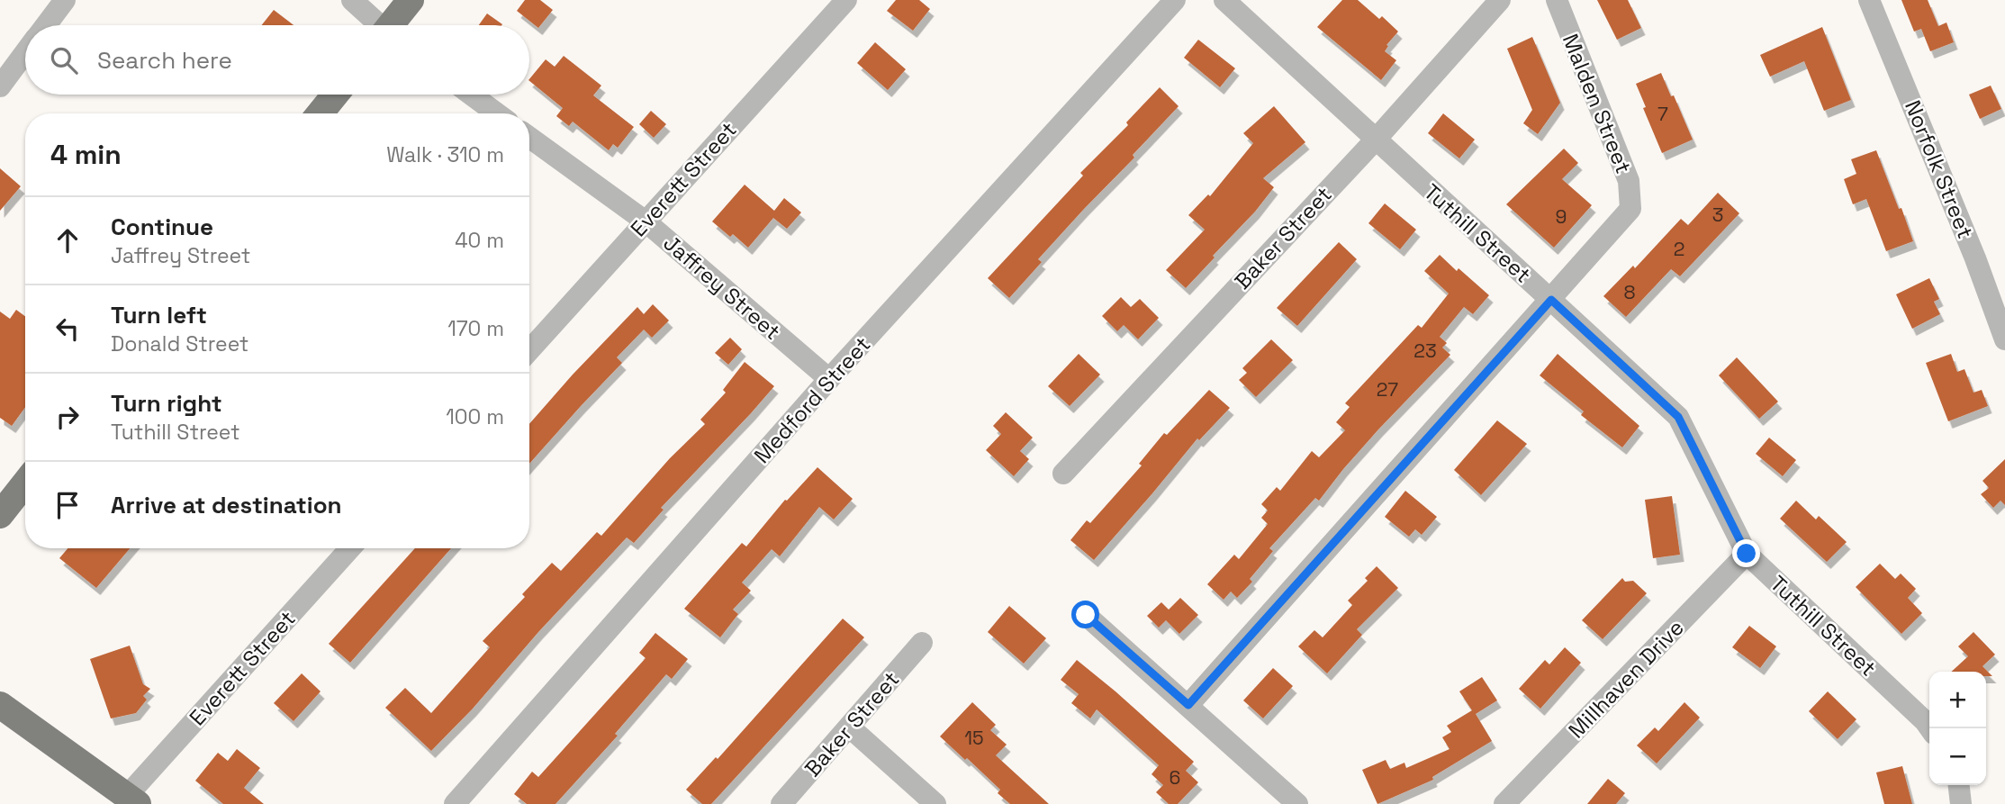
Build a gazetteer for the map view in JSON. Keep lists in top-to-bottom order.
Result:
{
  "streets": {
    "street": [
      "Malden Street",
      "Norfolk Street",
      "Everett Street",
      "Tuthill Street",
      "Baker Street",
      "Jaffrey Street",
      "Medford Street",
      "Millhaven Drive"
    ]
  },
  "crossings": [
    ["Malden Street", "Tuthill Street"],
    ["Everett Street", "Jaffrey Street"],
    ["Tuthill Street", "Baker Street"],
    ["Tuthill Street", "Millhaven Drive"],
    ["Jaffrey Street", "Medford Street"]
  ],
  "house_numbers": [
    "7",
    "3",
    "9",
    "2",
    "8",
    "23",
    "27",
    "15",
    "6"
  ],
  "page": {
    "search": "Search here",
    "heading": ["4 min", "Walk · 310 m"],
    "list": [
      ["Continue", "Jaffrey Street", "40 m"],
      ["Turn left", "Donald Street", "170 m"],
      ["Turn right", "Tuthill Street", "100 m"],
      "Arrive at destination"
    ],
    "map_buttons": ["+", "−"]
  }
}
